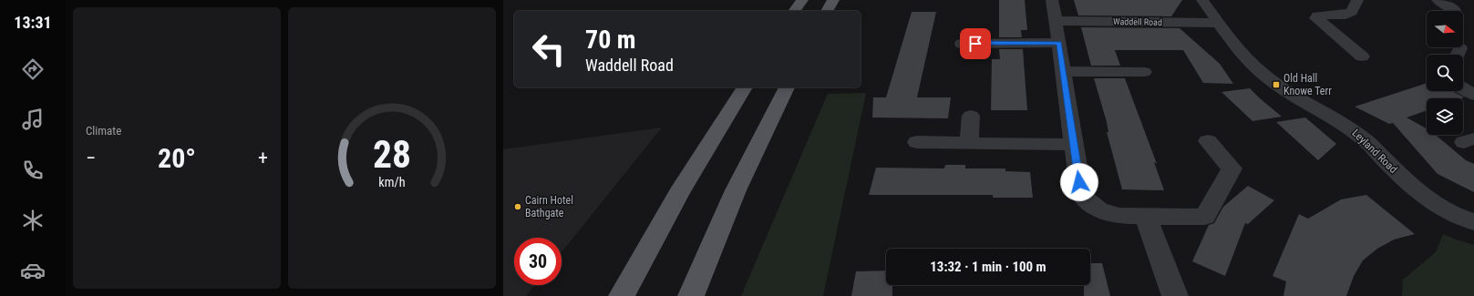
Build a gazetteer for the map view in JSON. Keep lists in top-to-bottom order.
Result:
{
  "streets": {
    "street": ["Waddell Road", "Leyland Road"]
  },
  "crossings": [
    ["Waddell Road", "Leyland Road"]
  ],
  "places": {
    "transit": ["Old Hall Knowe Terr"],
    "other": ["Cairn Hotel Bathgate"]
  },
  "north": "right",
  "page": {
    "tabs": "13:31",
    "tile": "Climate",
    "turn": ["70 m", "Waddell Road"],
    "heat": ["−", "20°", "+"],
    "limit": "30",
    "trip": "13:32 · 1 min · 100 m",
    "gauge": ["28", "km/h"]
  }
}
